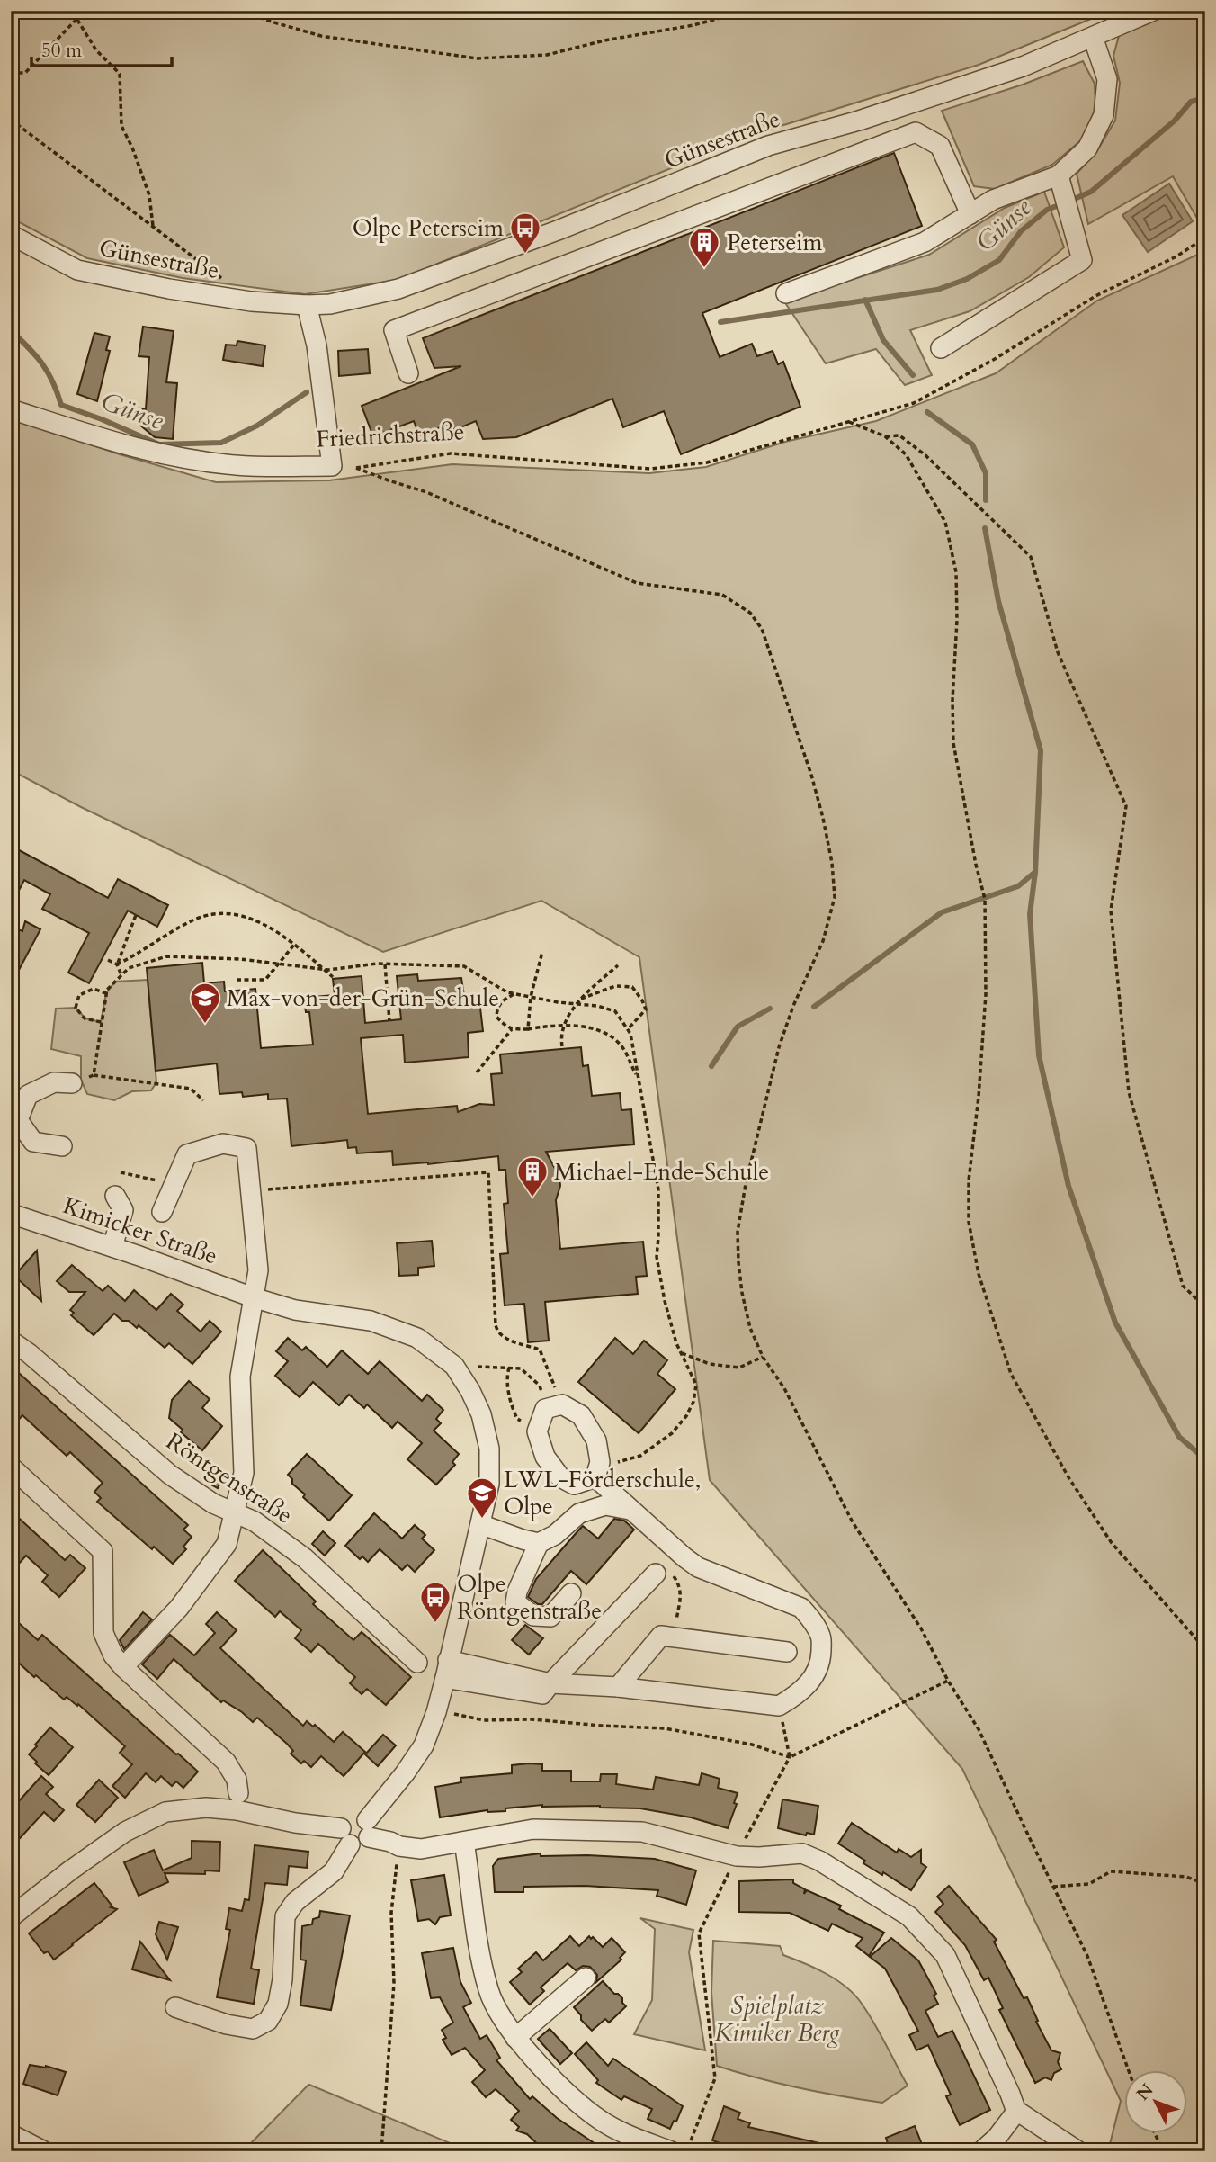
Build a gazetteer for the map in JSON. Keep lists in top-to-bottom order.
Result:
{
  "streets": {
    "street": [
      "Günsestraße",
      "Friedrichstraße",
      "Kimicker Straße",
      "Röntgenstraße"
    ]
  },
  "crossings": [
    ["Günsestraße", "Friedrichstraße"]
  ],
  "water": ["Günse"],
  "parks": ["Spielplatz Kimiker Berg"],
  "places": {
    "bus stop": ["Olpe Peterseim", "Olpe Röntgenstraße"],
    "building": ["Peterseim", "Michael-Ende-Schule"],
    "school or university": ["Max-von-der-Grün-Schule", "LWL-Förderschule, Olpe"]
  },
  "scale_bar": "50 m",
  "north": "top left"
}
